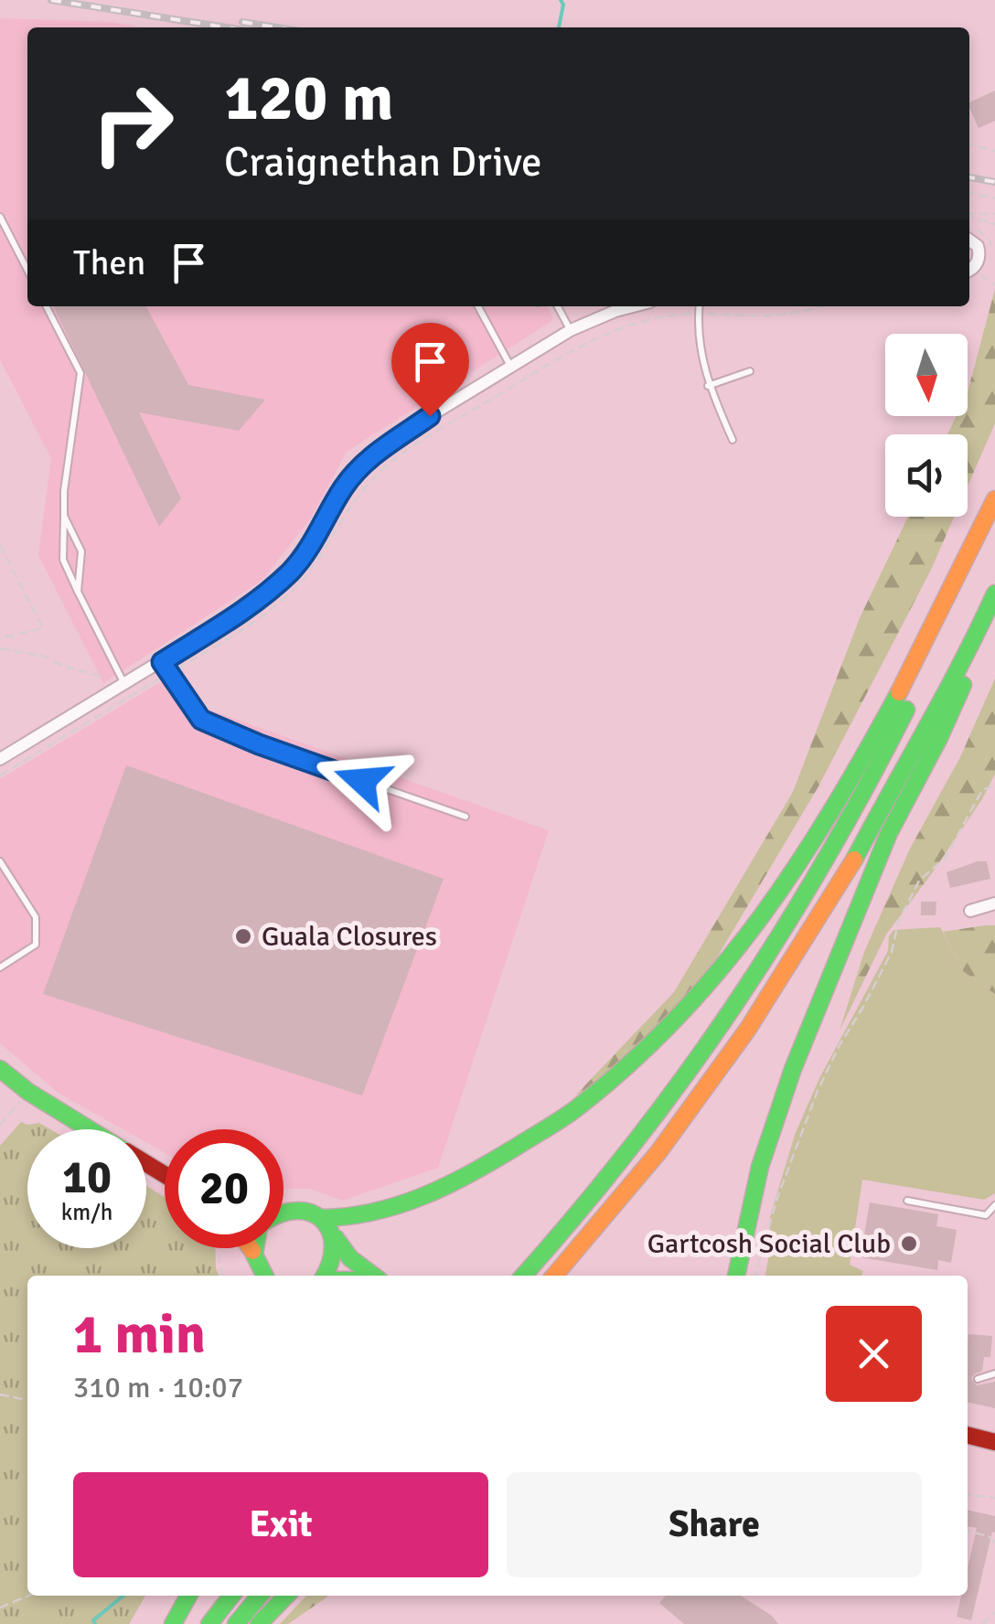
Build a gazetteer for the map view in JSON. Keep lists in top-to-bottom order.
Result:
{
  "places": ["Guala Closures", "Gartcosh Social Club"],
  "north": "bottom",
  "page": {
    "turn": ["120 m", "Craignethan Drive"],
    "then": "Then",
    "speed": "10 km/h",
    "limit": "20",
    "heading": ["1 min", "310 m · 10:07"],
    "buttons": ["Exit", "Share"]
  }
}
